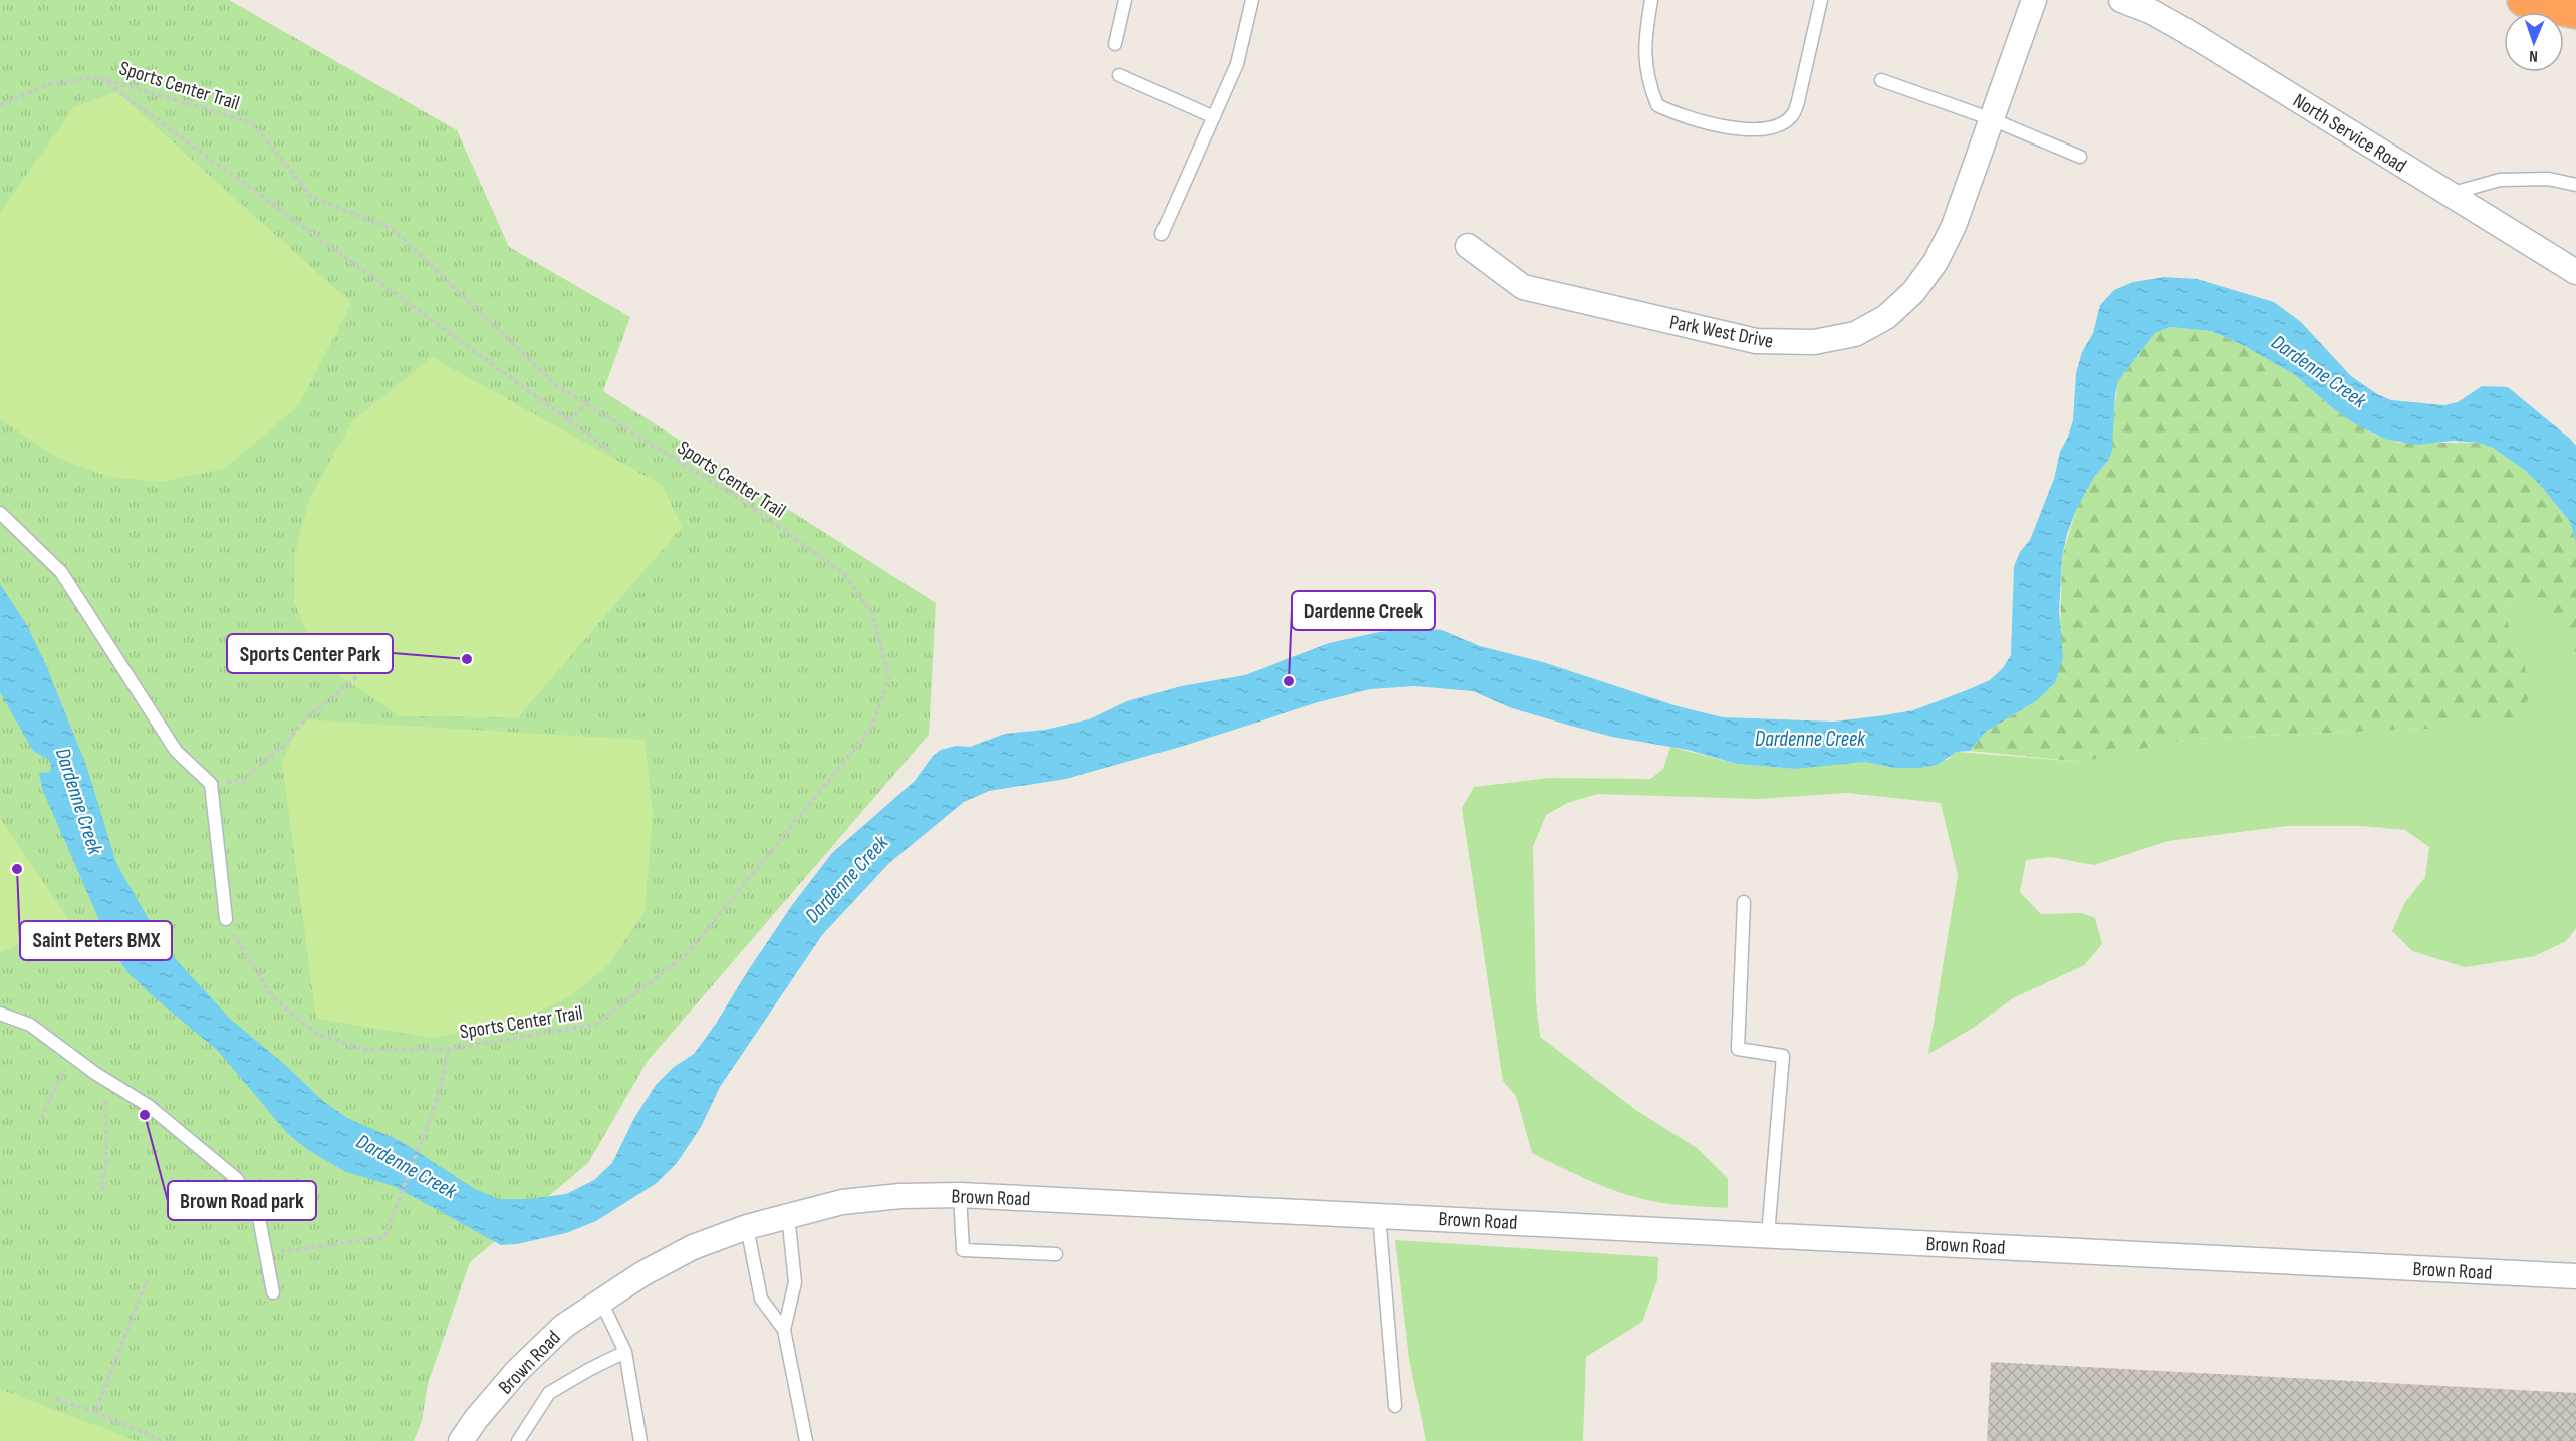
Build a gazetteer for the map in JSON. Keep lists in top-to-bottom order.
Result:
{
  "streets": {
    "street": ["North Service Road", "Park West Drive", "Brown Road"],
    "path": ["Sports Center Trail"]
  },
  "water": ["Dardenne Creek"],
  "places": [
    "Sports Center Park",
    "Dardenne Creek",
    "Saint Peters BMX",
    "Brown Road park"
  ],
  "north": "bottom"
}
